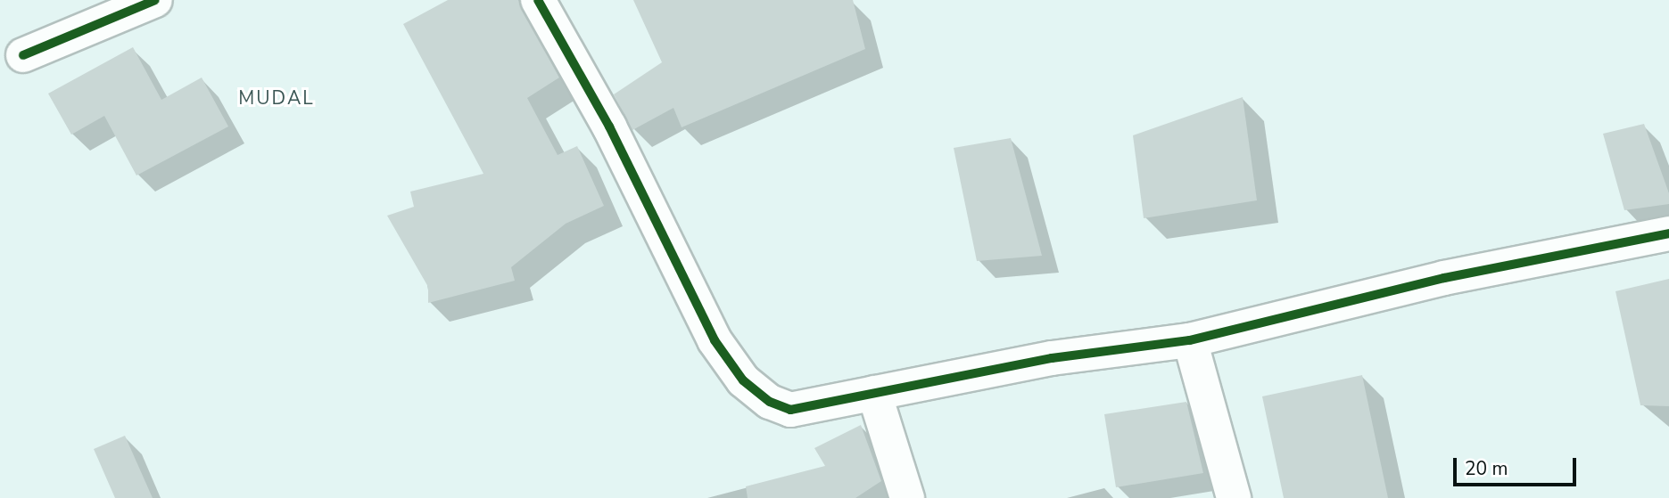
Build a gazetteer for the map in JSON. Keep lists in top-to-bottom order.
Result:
{
  "districts": ["MUDAL"],
  "scale_bar": "20 m"
}
